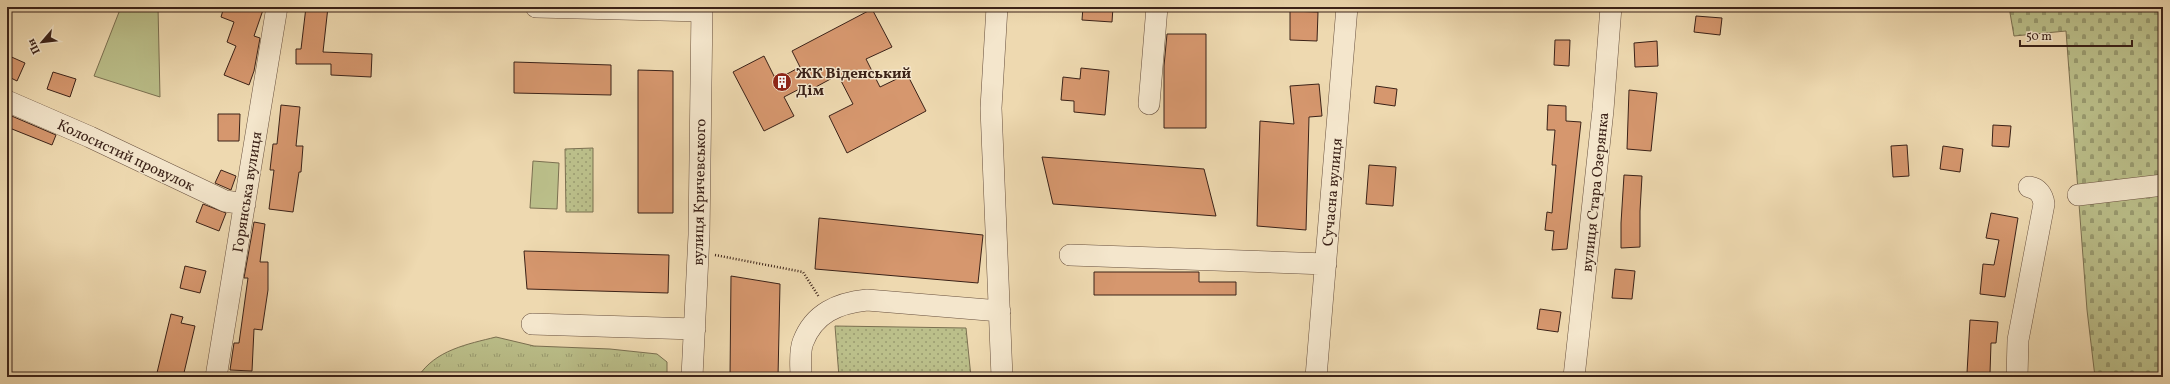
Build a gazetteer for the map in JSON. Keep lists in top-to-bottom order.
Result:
{
  "streets": {
    "street": [
      "Колосистий провулок",
      "Горянська вулиця",
      "вулиця Кричевського",
      "Сучасна вулиця",
      "вулиця Стара Озерянка"
    ]
  },
  "crossings": [
    ["Колосистий провулок", "Горянська вулиця"]
  ],
  "places": {
    "building": ["ЖК Віденський Дім"]
  },
  "scale_bar": "50 m",
  "north": "bottom left"
}
